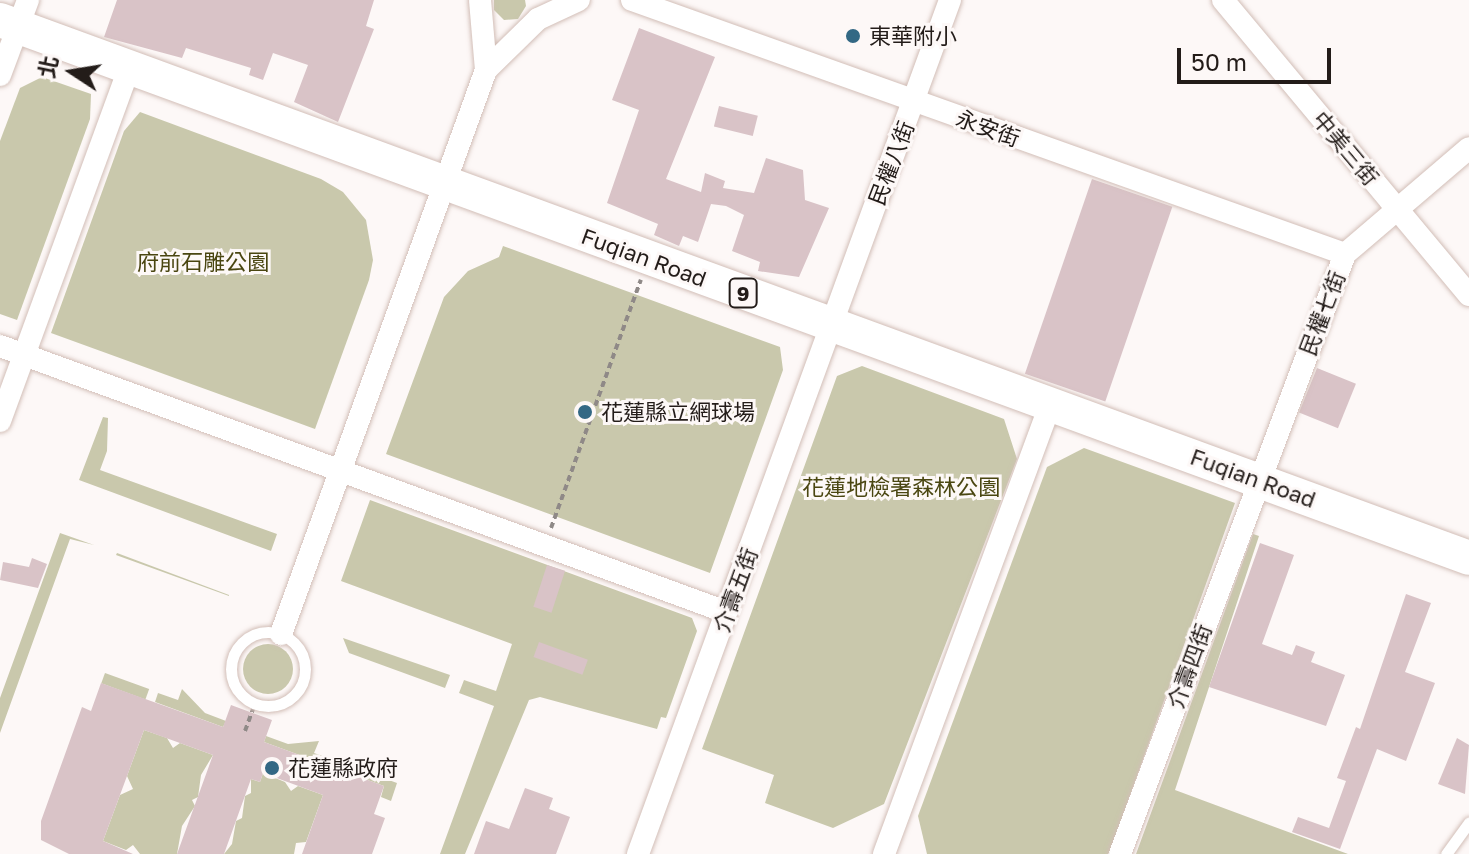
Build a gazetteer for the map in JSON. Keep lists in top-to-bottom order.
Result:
{
  "streets": {
    "main road": ["Fuqian Road", "9"],
    "street": [
      "永安街",
      "中美三街",
      "民權八街",
      "民權七街",
      "介壽五街",
      "介壽四街"
    ]
  },
  "crossings": [
    ["永安街", "民權八街"],
    ["永安街", "民權七街"],
    ["中美三街", "民權七街"],
    ["民權八街", "Fuqian Road"],
    ["民權八街", "介壽五街"],
    ["Fuqian Road", "民權七街"],
    ["Fuqian Road", "介壽五街"],
    ["Fuqian Road", "介壽四街"],
    ["民權七街", "介壽四街"]
  ],
  "parks": ["府前石雕公園", "花蓮地檢署森林公園"],
  "places": ["東華附小", "花蓮縣立網球場", "花蓮縣政府"],
  "scale_bar": "50 m",
  "north": "left"
}
